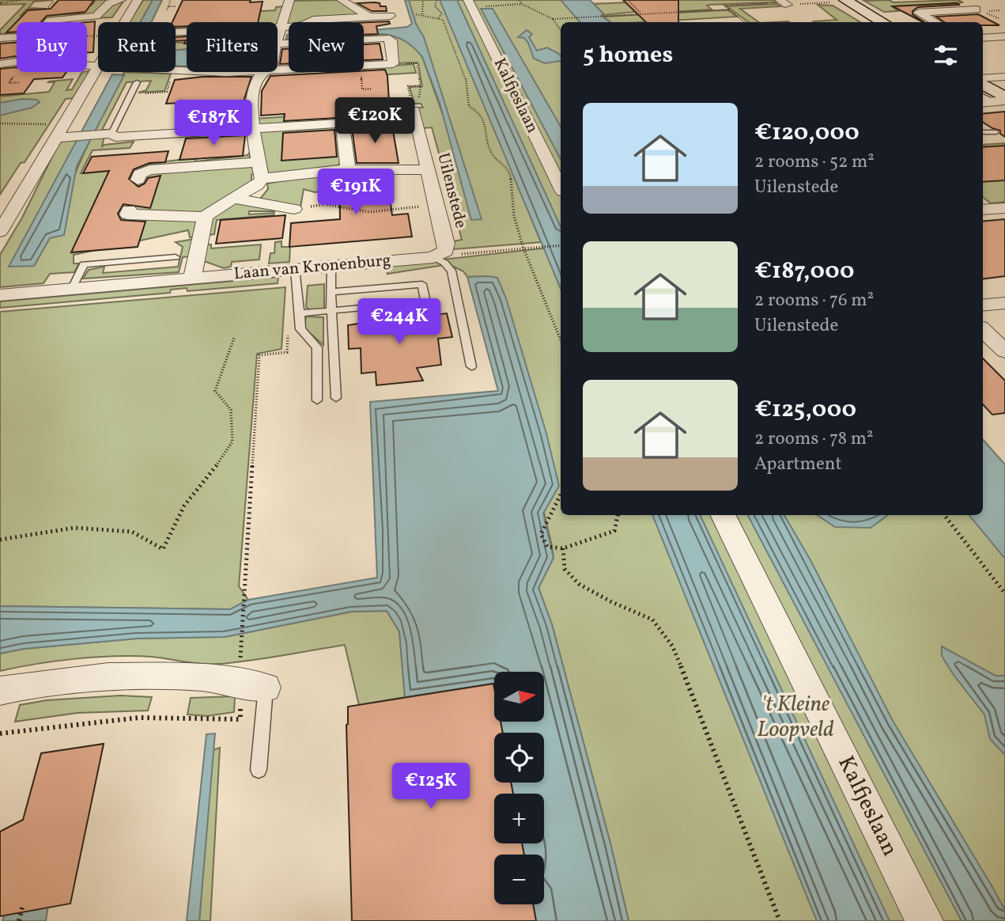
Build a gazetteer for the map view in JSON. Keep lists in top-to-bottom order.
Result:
{
  "streets": {
    "street": ["Kalfjeslaan", "Uilenstede", "Laan van Kronenburg"]
  },
  "crossings": [
    ["Uilenstede", "Laan van Kronenburg"]
  ],
  "parks": ["'t Kleine Loopveld"],
  "north": "right",
  "page": {
    "chip": [
      "Buy",
      "Rent",
      "Filters",
      "New"
    ],
    "heading": "5 homes",
    "list": [
      {
        "name": "€120,000",
        "note": "2 rooms · 52 m² · Uilenstede"
      },
      {
        "name": "€187,000",
        "note": "2 rooms · 76 m² · Uilenstede"
      },
      {
        "name": "€125,000",
        "note": "2 rooms · 78 m² · Apartment"
      }
    ],
    "price": [
      "€120K",
      "€187K",
      "€191K",
      "€244K",
      "€125K"
    ],
    "map_buttons": ["+", "−"]
  }
}
